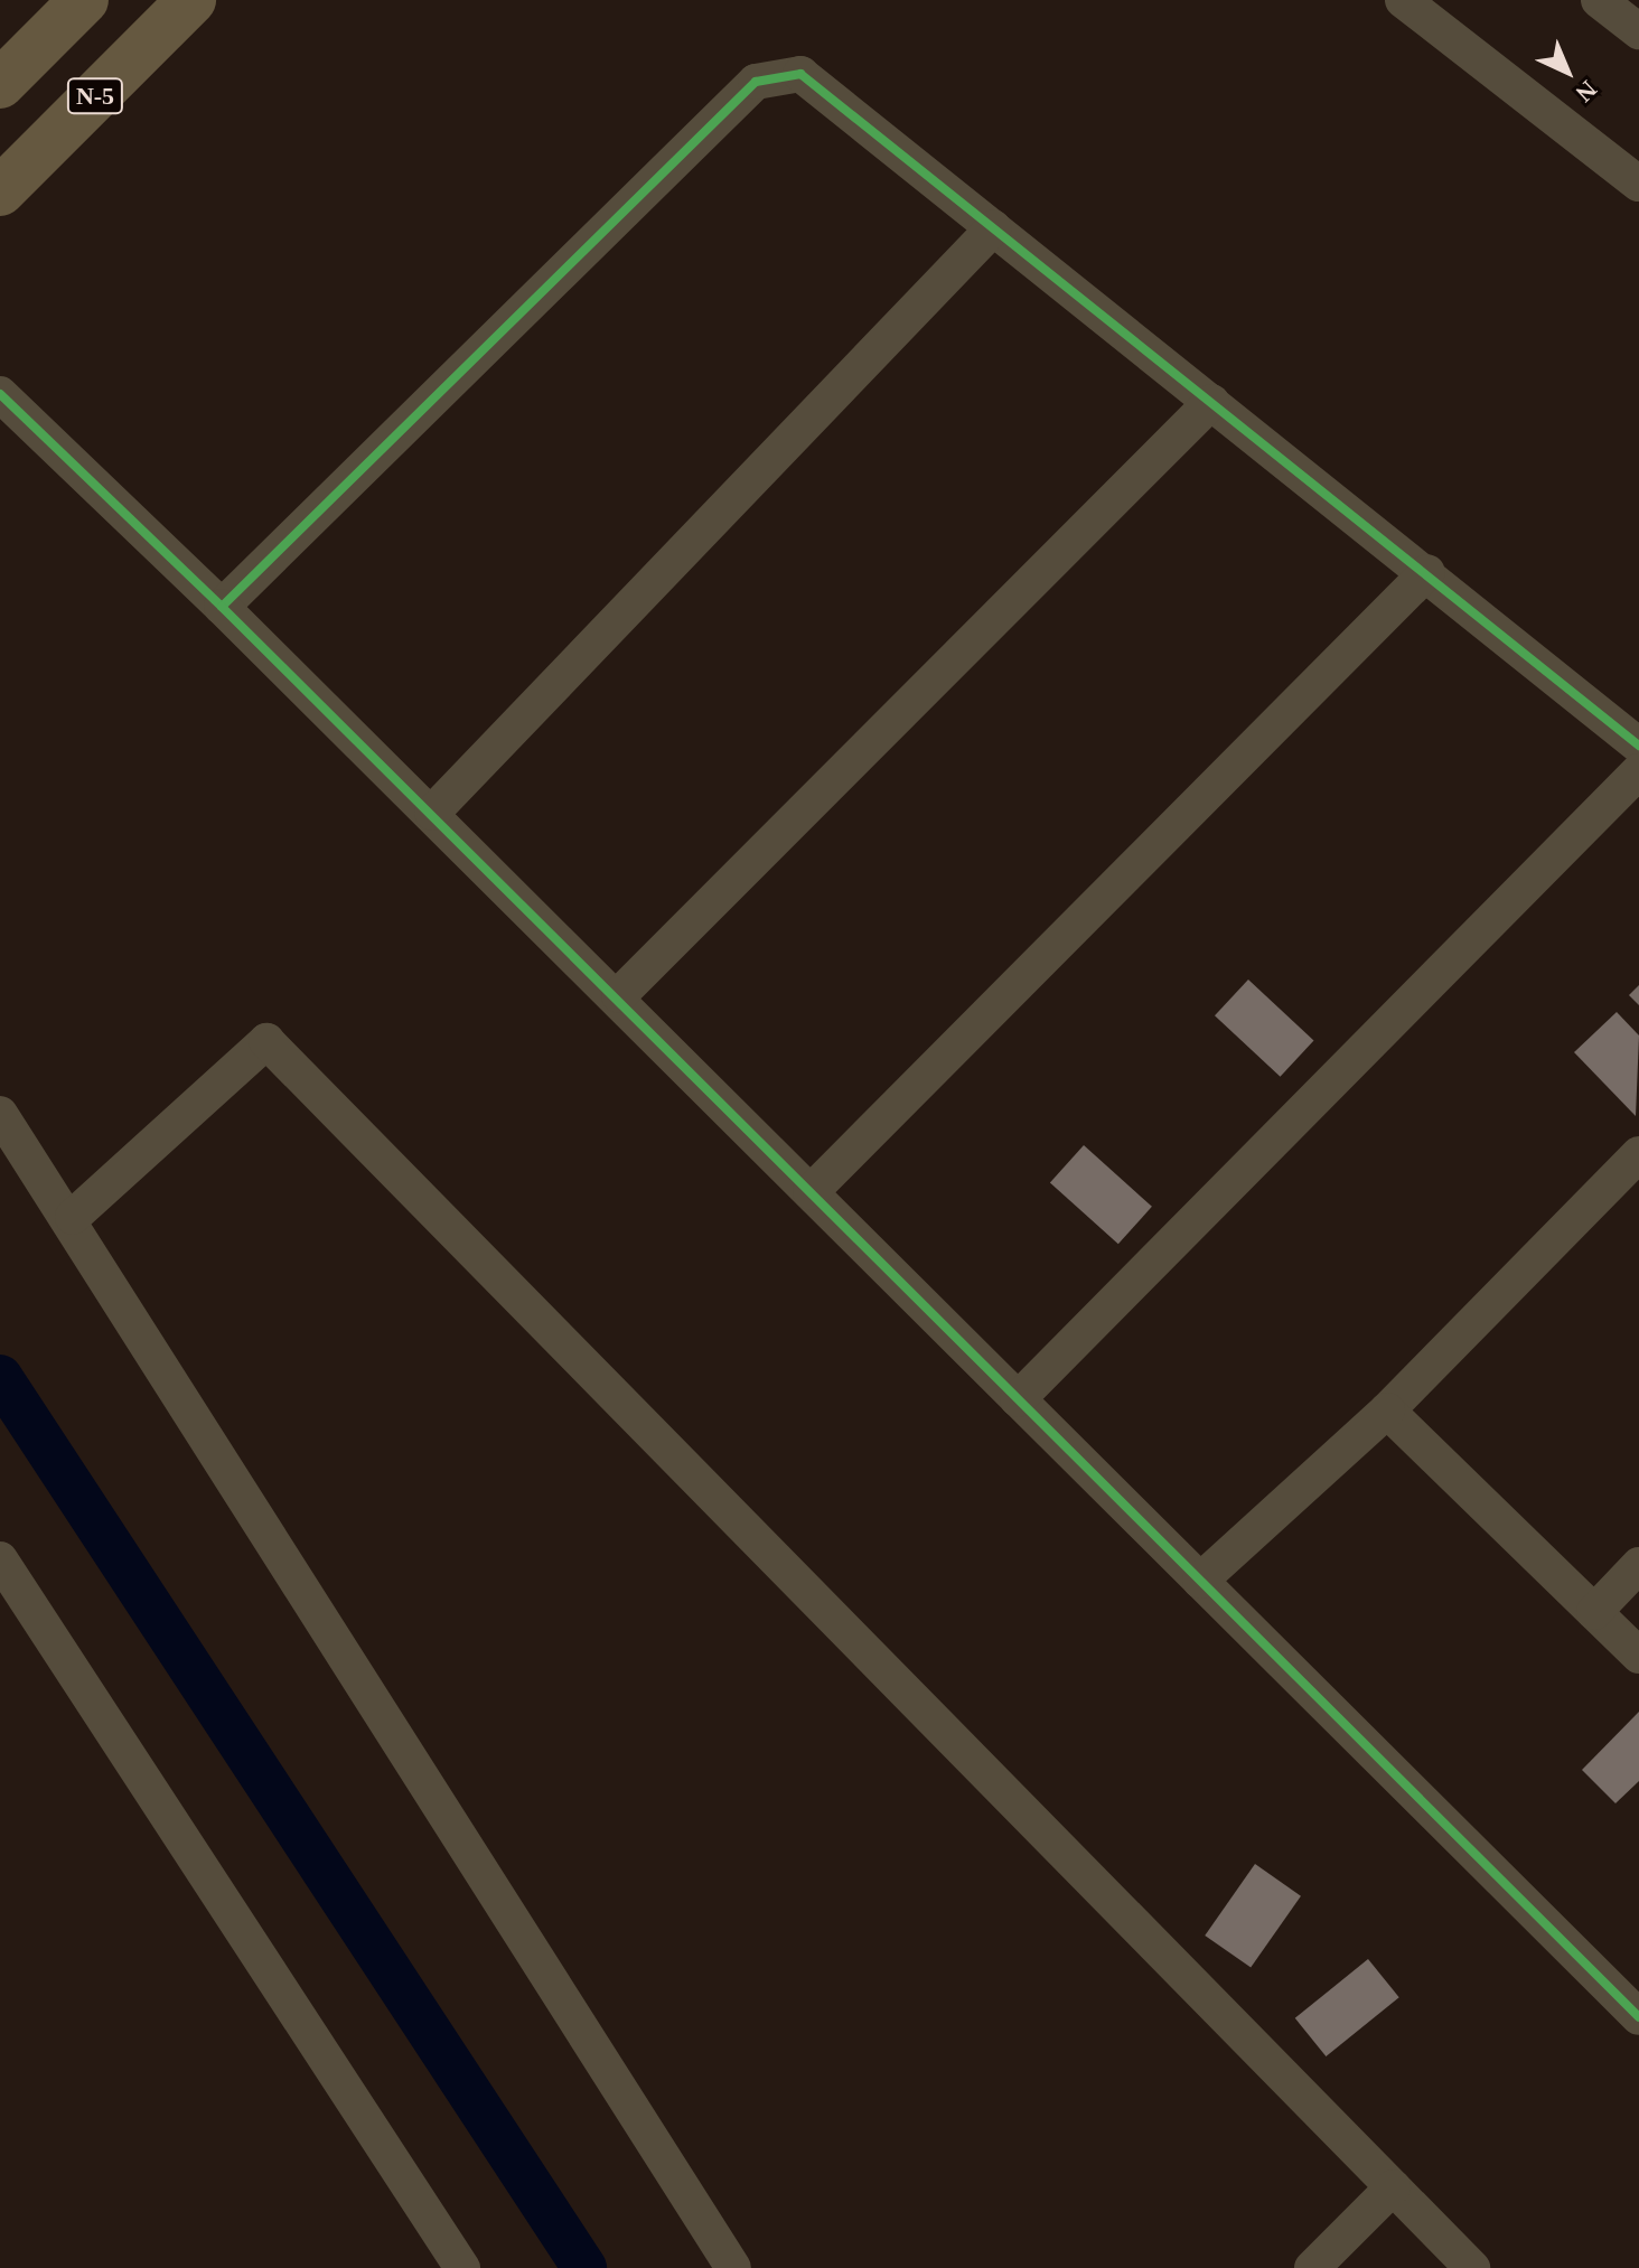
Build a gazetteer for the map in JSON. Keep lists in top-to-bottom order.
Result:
{
  "streets": {
    "highway": ["N-5"]
  },
  "north": "bottom right"
}
